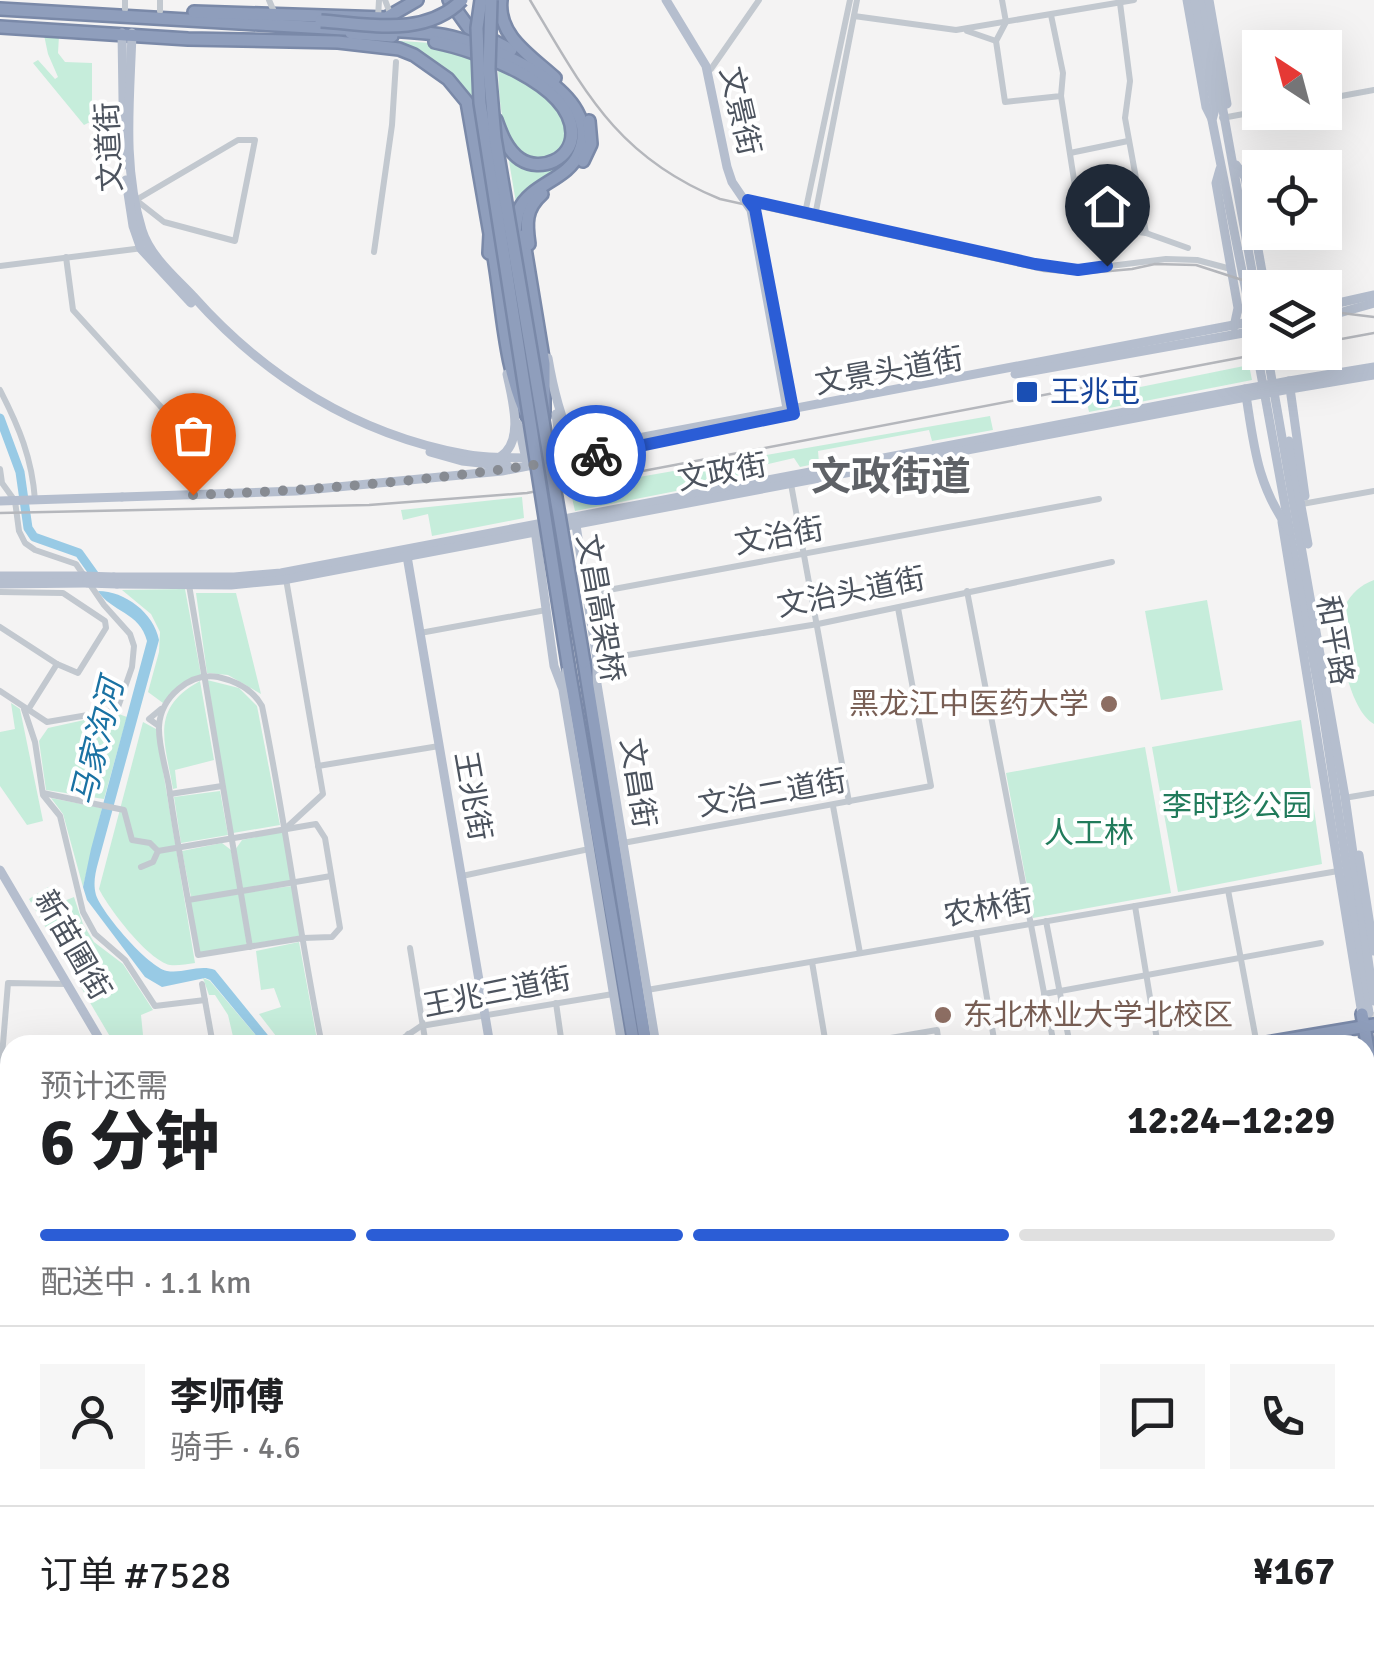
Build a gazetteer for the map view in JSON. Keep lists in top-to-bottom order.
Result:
{
  "streets": {
    "highway": ["文昌高架桥"],
    "main road": [
      "文景街",
      "文道街",
      "文景头道街",
      "文政街",
      "和平路",
      "文昌街",
      "王兆街",
      "新苗圃街"
    ],
    "street": [
      "文治街",
      "文治头道街",
      "文治二道街",
      "农林街",
      "王兆三道街"
    ]
  },
  "crossings": [
    ["文景街", "文景头道街"],
    ["文道街", "文景头道街"],
    ["文治头道街", "文昌高架桥"],
    ["文治头道街", "文昌街"],
    ["文治头道街", "文治二道街"],
    ["文昌高架桥", "文昌街"],
    ["文昌街", "文治二道街"],
    ["文昌街", "农林街"],
    ["王兆街", "王兆三道街"]
  ],
  "districts": ["文政街道"],
  "water": ["马家沟河"],
  "parks": ["李时珍公园", "人工林"],
  "places": {
    "transit": ["王兆屯"],
    "other": ["黑龙江中医药大学", "东北林业大学北校区"]
  },
  "north": "top left",
  "page": {
    "heading": ["6 分钟", "预计还需", "12:24–12:29"],
    "panel": [
      "李师傅",
      "骑手 · 4.6",
      "订单 #7528",
      "¥167"
    ],
    "bar": "配送中 · 1.1 km"
  }
}
